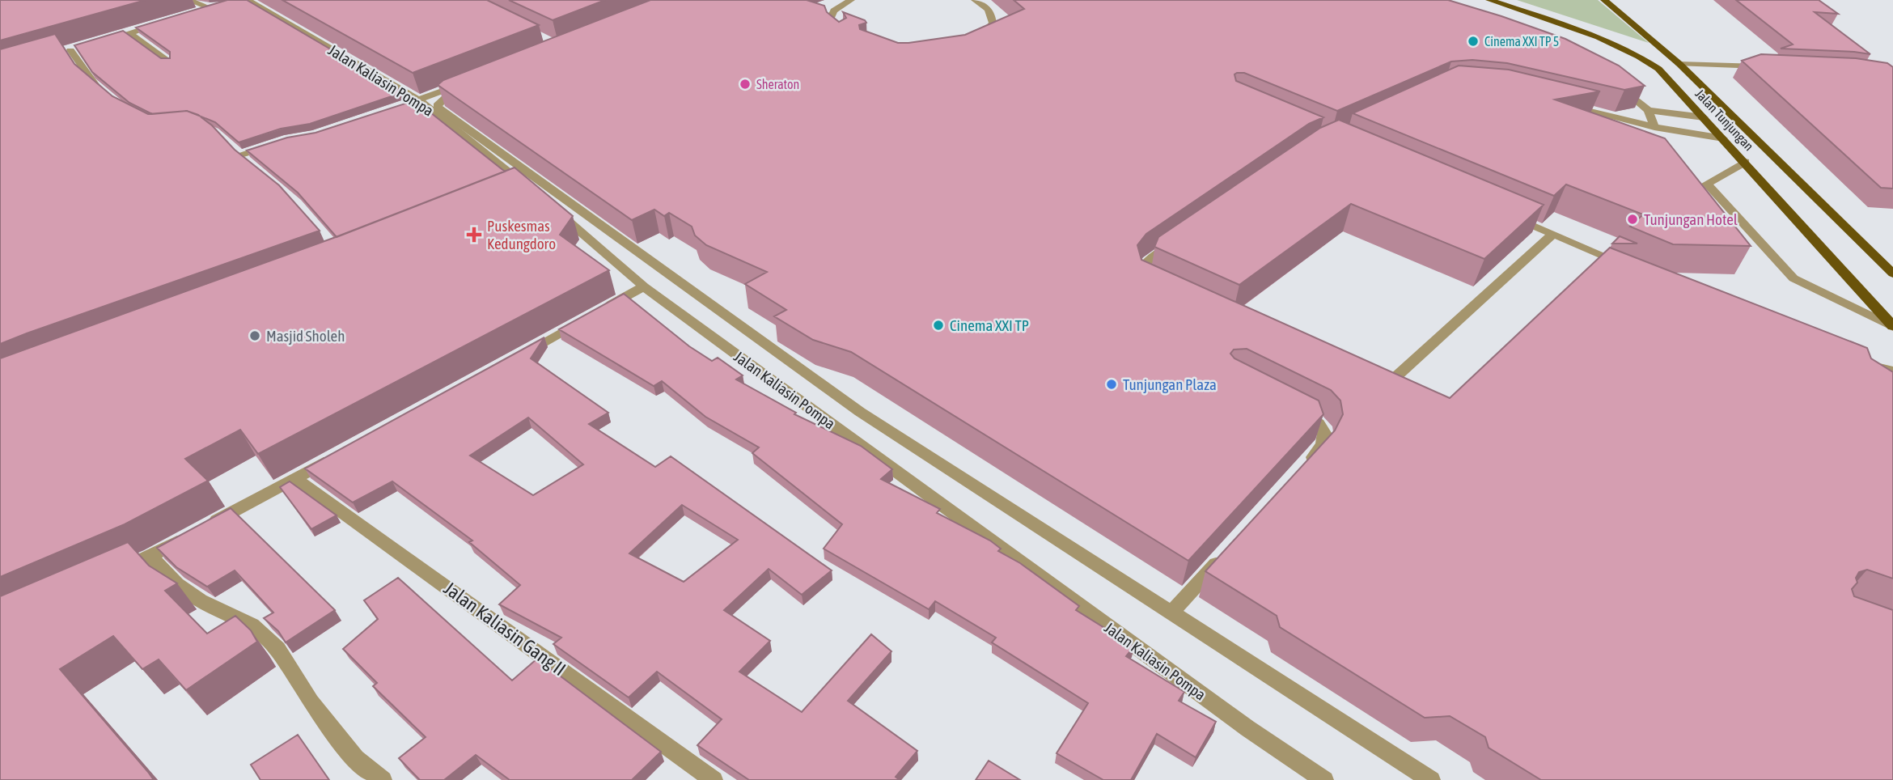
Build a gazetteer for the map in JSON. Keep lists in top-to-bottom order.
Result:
{
  "streets": {
    "main road": ["Jalan Tunjungan"],
    "street": ["Jalan Kaliasin Pompa", "Jalan Kaliasin Gang II"]
  },
  "places": {
    "other": [
      "Cinema XXI TP 5",
      "Sheraton",
      "Tunjungan Hotel",
      "Cinema XXI TP",
      "Masjid Sholeh",
      "Tunjungan Plaza"
    ],
    "health": ["Puskesmas Kedungdoro"]
  }
}
